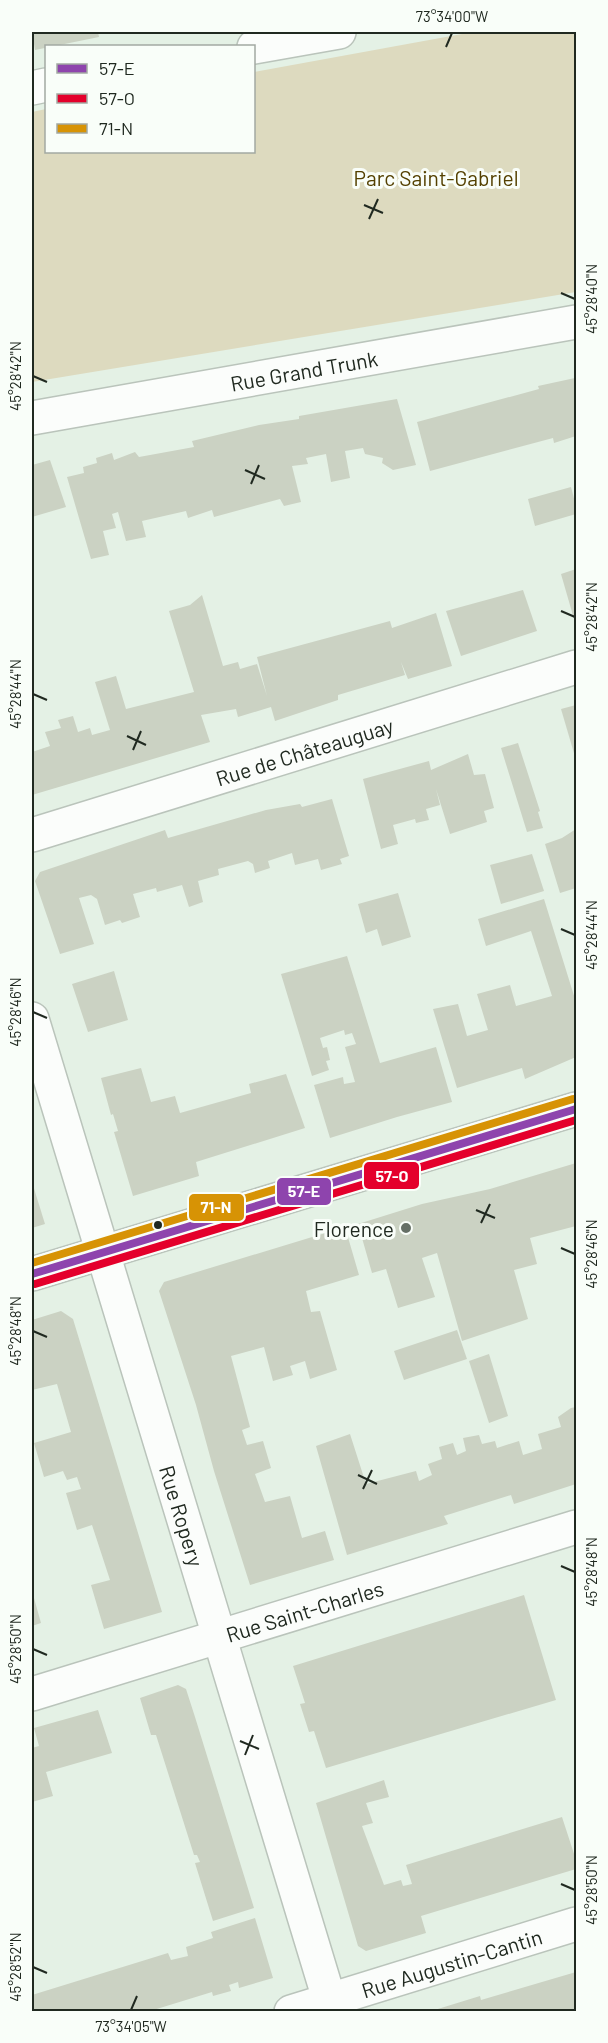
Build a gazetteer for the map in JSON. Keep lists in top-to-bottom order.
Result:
{
  "streets": {
    "street": [
      "Rue Grand Trunk",
      "Rue de Châteauguay",
      "Rue Ropery",
      "Rue Saint-Charles",
      "Rue Augustin-Cantin"
    ]
  },
  "crossings": [
    ["Rue Ropery", "Rue Saint-Charles"],
    ["Rue Ropery", "Rue Augustin-Cantin"]
  ],
  "parks": ["Parc Saint-Gabriel"],
  "places": ["Florence"],
  "lines": ["transit line 71-N", "transit line 57-E", "transit line 57-O"],
  "legend": ["57-E", "57-O", "71-N"],
  "coordinates": [
    "73°34'00\"W",
    "45°28'40\"N",
    "45°28'42\"N",
    "45°28'44\"N",
    "45°28'46\"N",
    "45°28'48\"N",
    "45°28'50\"N",
    "45°28'52\"N",
    "73°34'05\"W"
  ]
}
